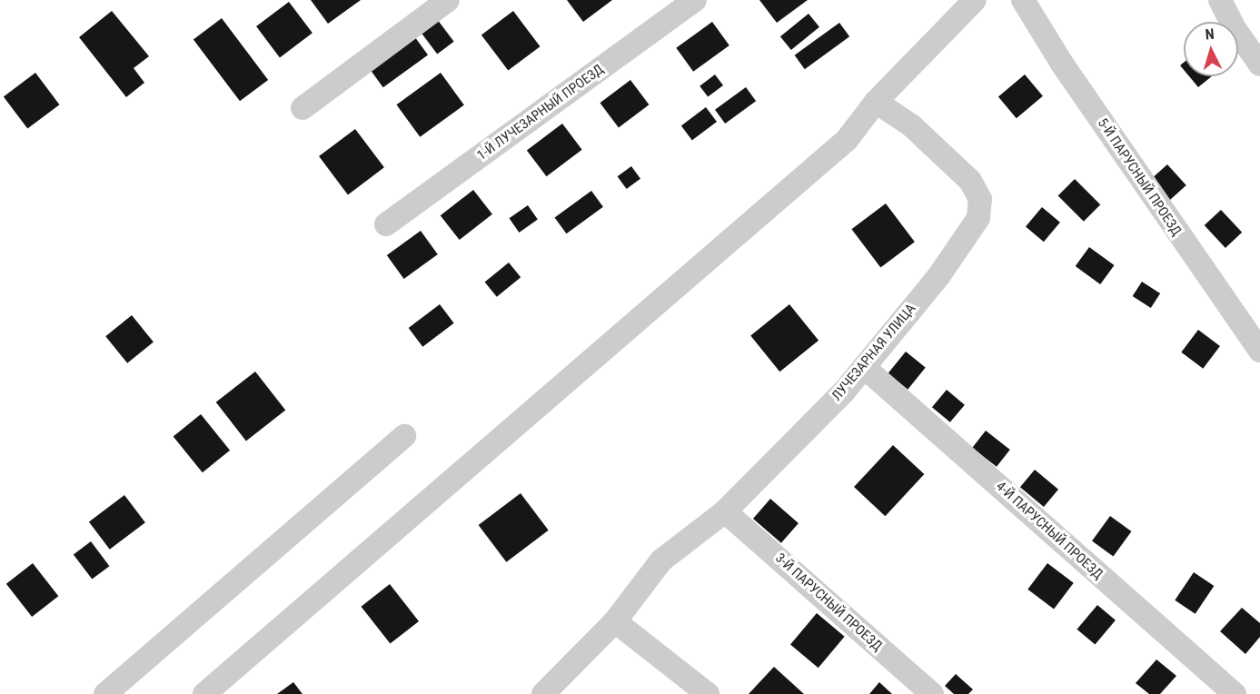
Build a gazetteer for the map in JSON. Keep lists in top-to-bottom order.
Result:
{
  "streets": {
    "street": [
      "1-Й ЛУЧЕЗАРНЫЙ ПРОЕЗД",
      "5-Й ПАРУСНЫЙ ПРОЕЗД",
      "ЛУЧЕЗАРНАЯ УЛИЦА",
      "4-Й ПАРУСНЫЙ ПРОЕЗД",
      "3-Й ПАРУСНЫЙ ПРОЕЗД"
    ]
  },
  "crossings": [
    ["ЛУЧЕЗАРНАЯ УЛИЦА", "4-Й ПАРУСНЫЙ ПРОЕЗД"],
    ["ЛУЧЕЗАРНАЯ УЛИЦА", "3-Й ПАРУСНЫЙ ПРОЕЗД"]
  ],
  "north": "top"
}
